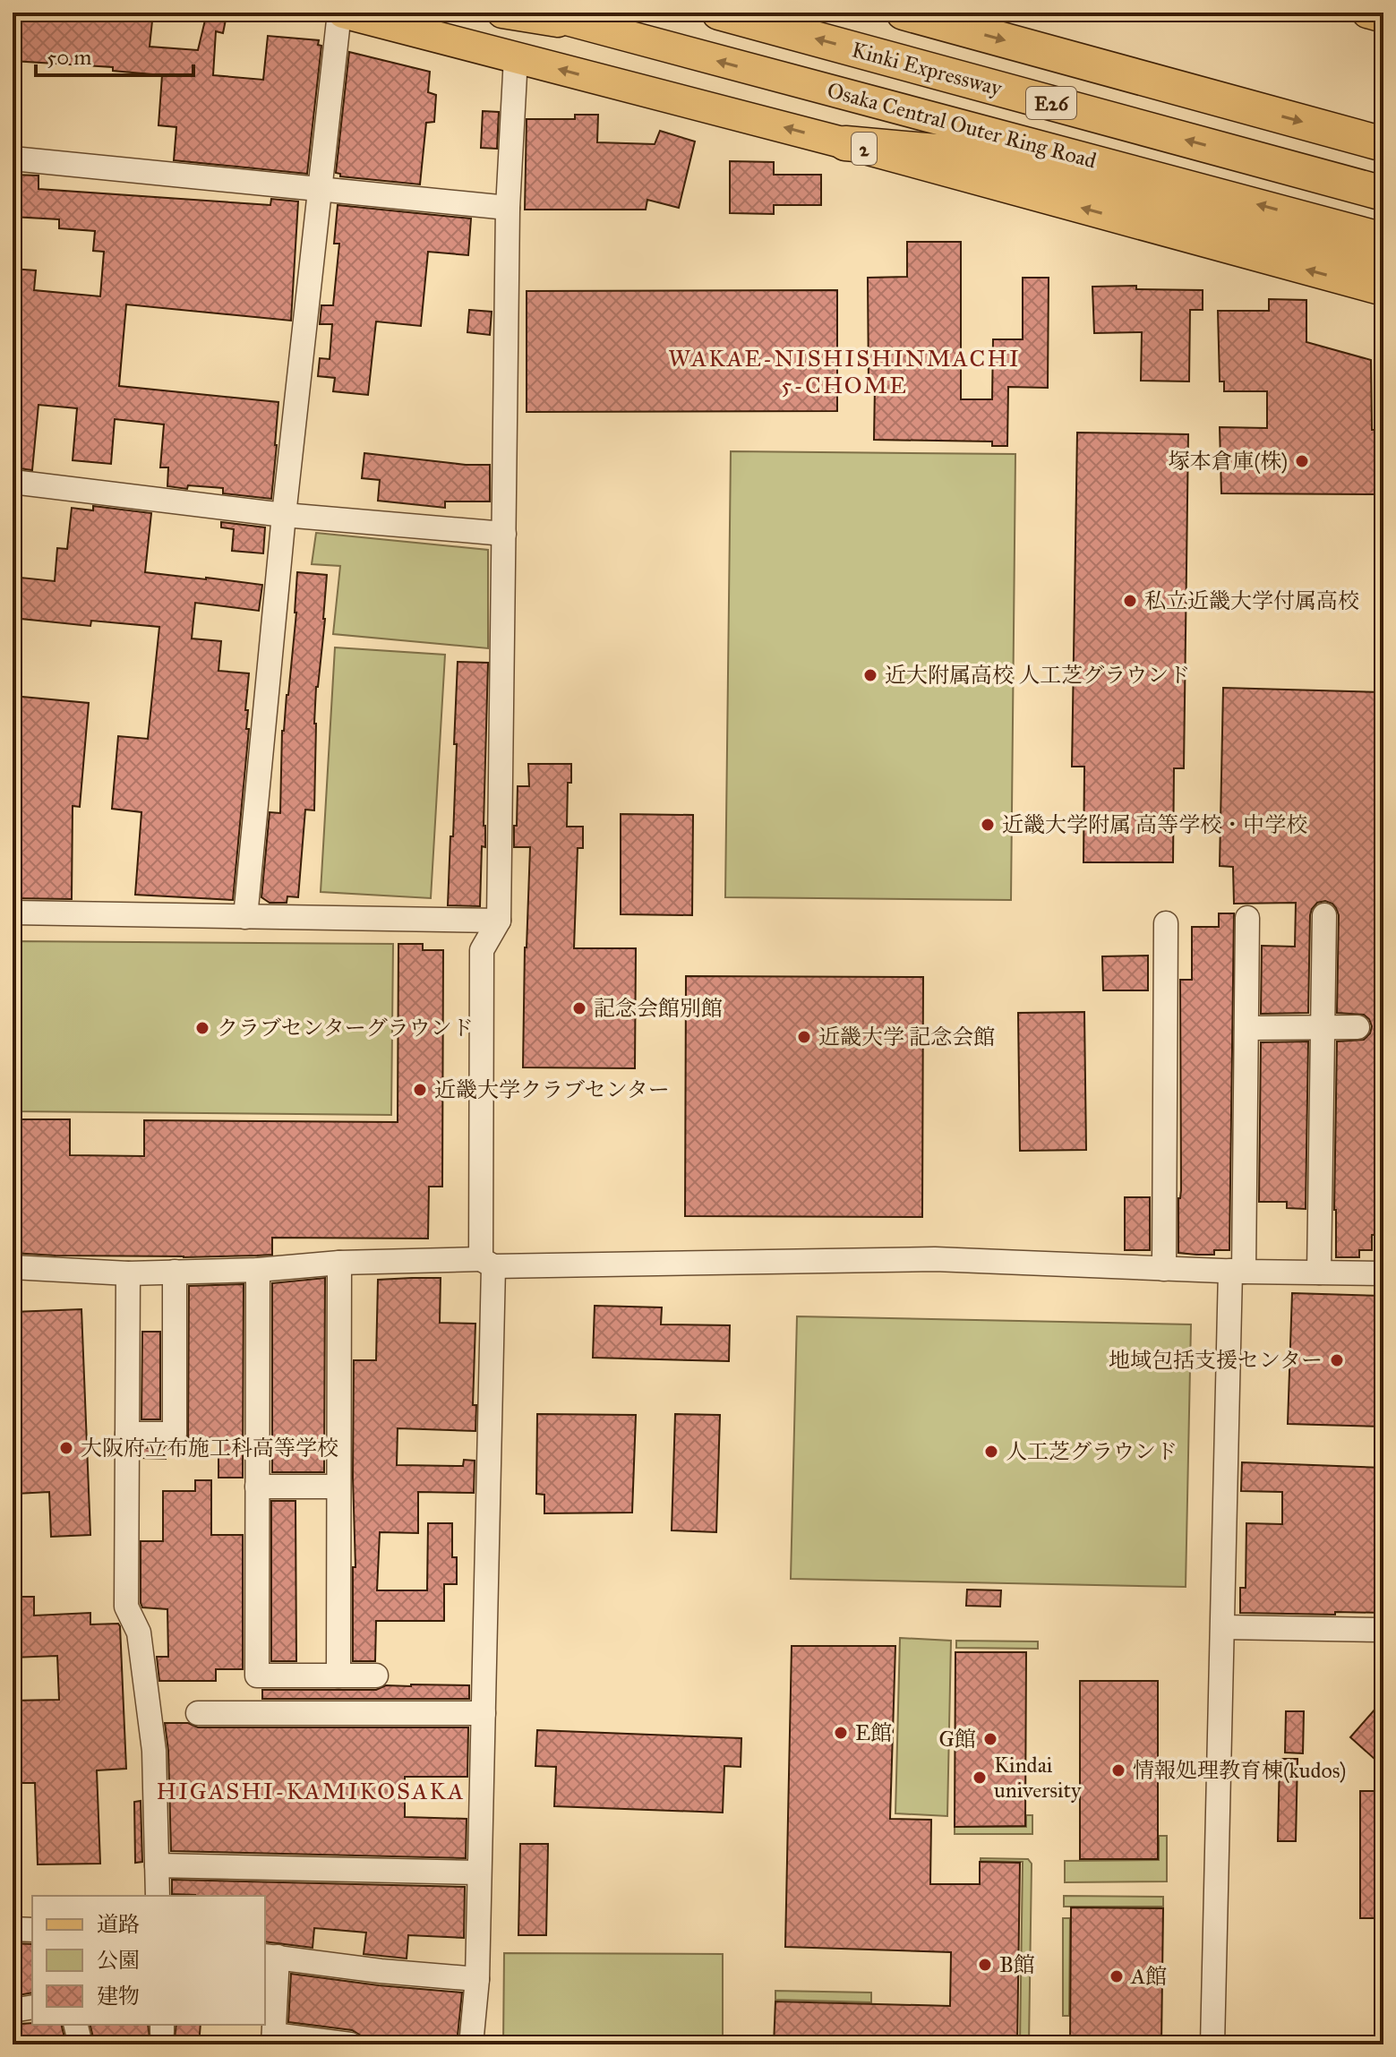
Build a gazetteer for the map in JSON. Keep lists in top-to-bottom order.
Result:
{
  "streets": {
    "highway": ["Kinki Expressway", "E26"],
    "main road": ["Osaka Central Outer Ring Road", "2"]
  },
  "districts": ["WAKAE-NISHISHINMACHI 5-CHOME", "HIGASHI-KAMIKOSAKA"],
  "places": [
    "塚本倉庫(株)",
    "私立近畿大学付属高校",
    "近大附属高校 人工芝グラウンド",
    "近畿大学附属 高等学校・中学校",
    "記念会館別館",
    "クラブセンターグラウンド",
    "近畿大学 記念会館",
    "近畿大学クラブセンター",
    "地域包括支援センター",
    "大阪府立布施工科高等学校",
    "人工芝グラウンド",
    "E館",
    "G館",
    "情報処理教育棟(kudos)",
    "Kindai university",
    "B館",
    "A館"
  ],
  "legend": ["道路", "公園", "建物"],
  "scale_bar": "50 m"
}
